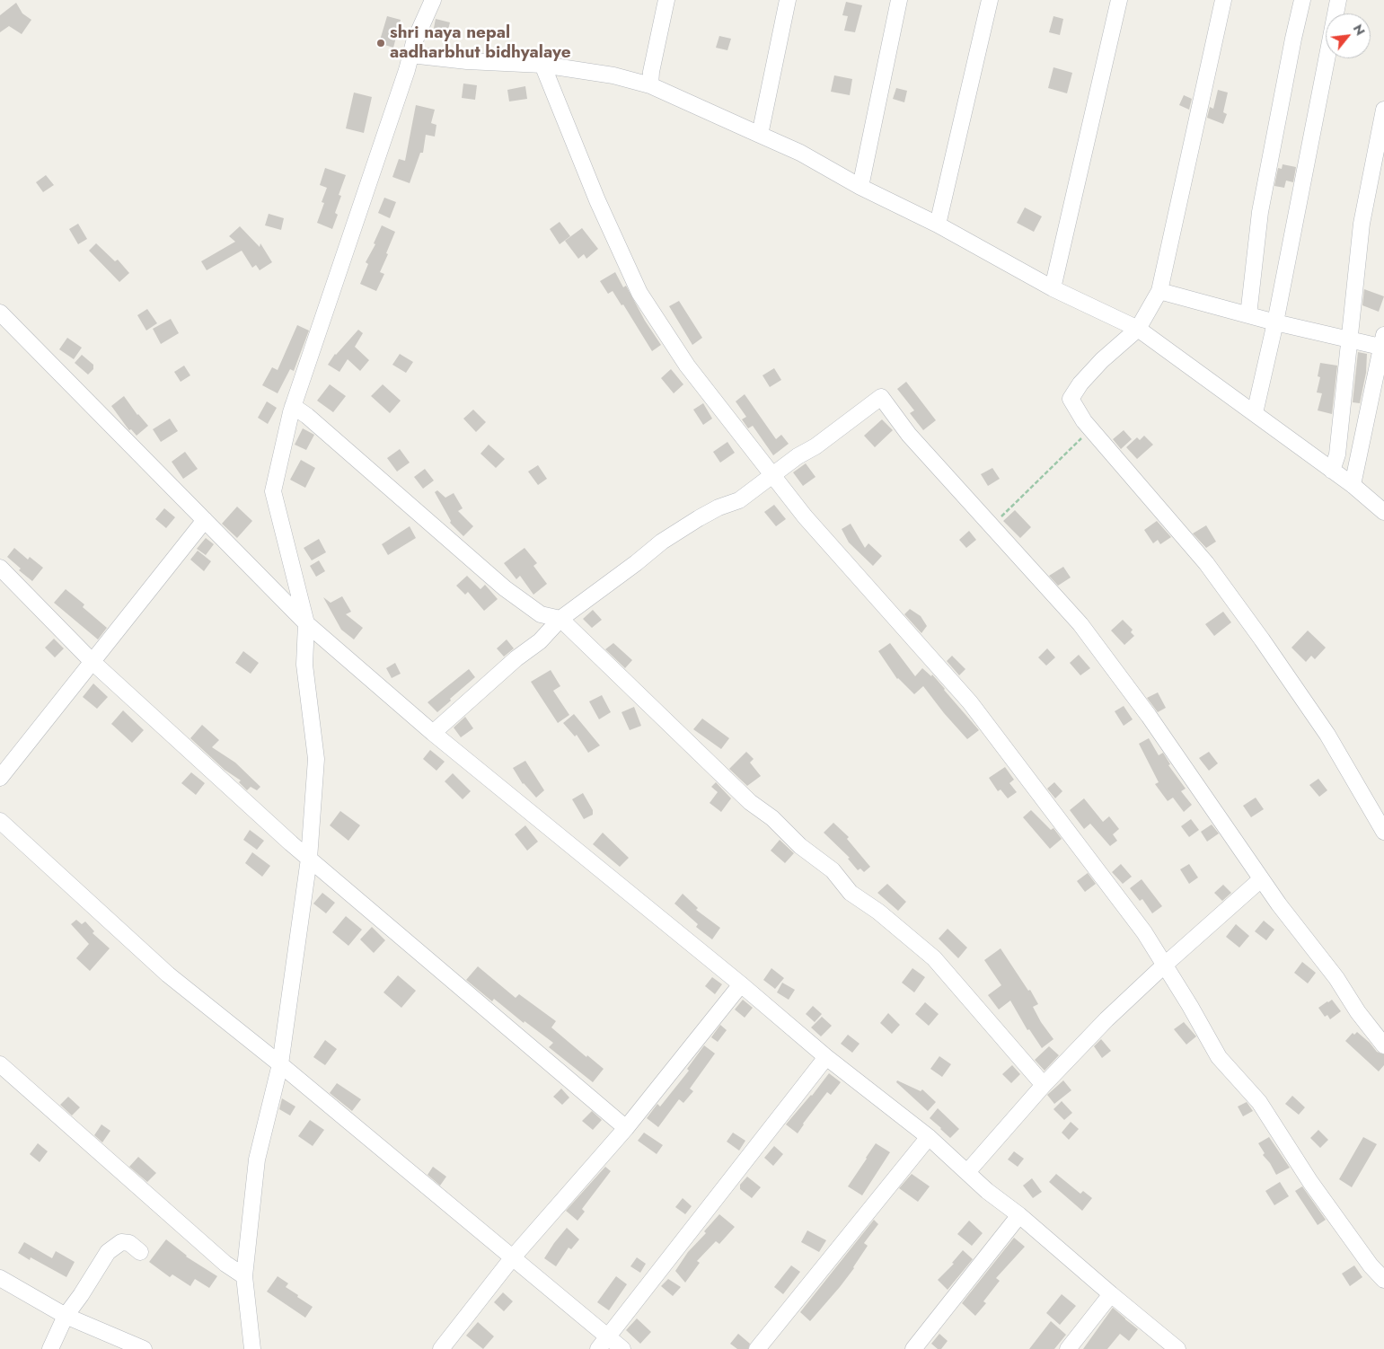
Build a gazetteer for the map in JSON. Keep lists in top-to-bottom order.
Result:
{
  "places": ["shri naya nepal aadharbhut bidhyalaye"],
  "north": "top right"
}
